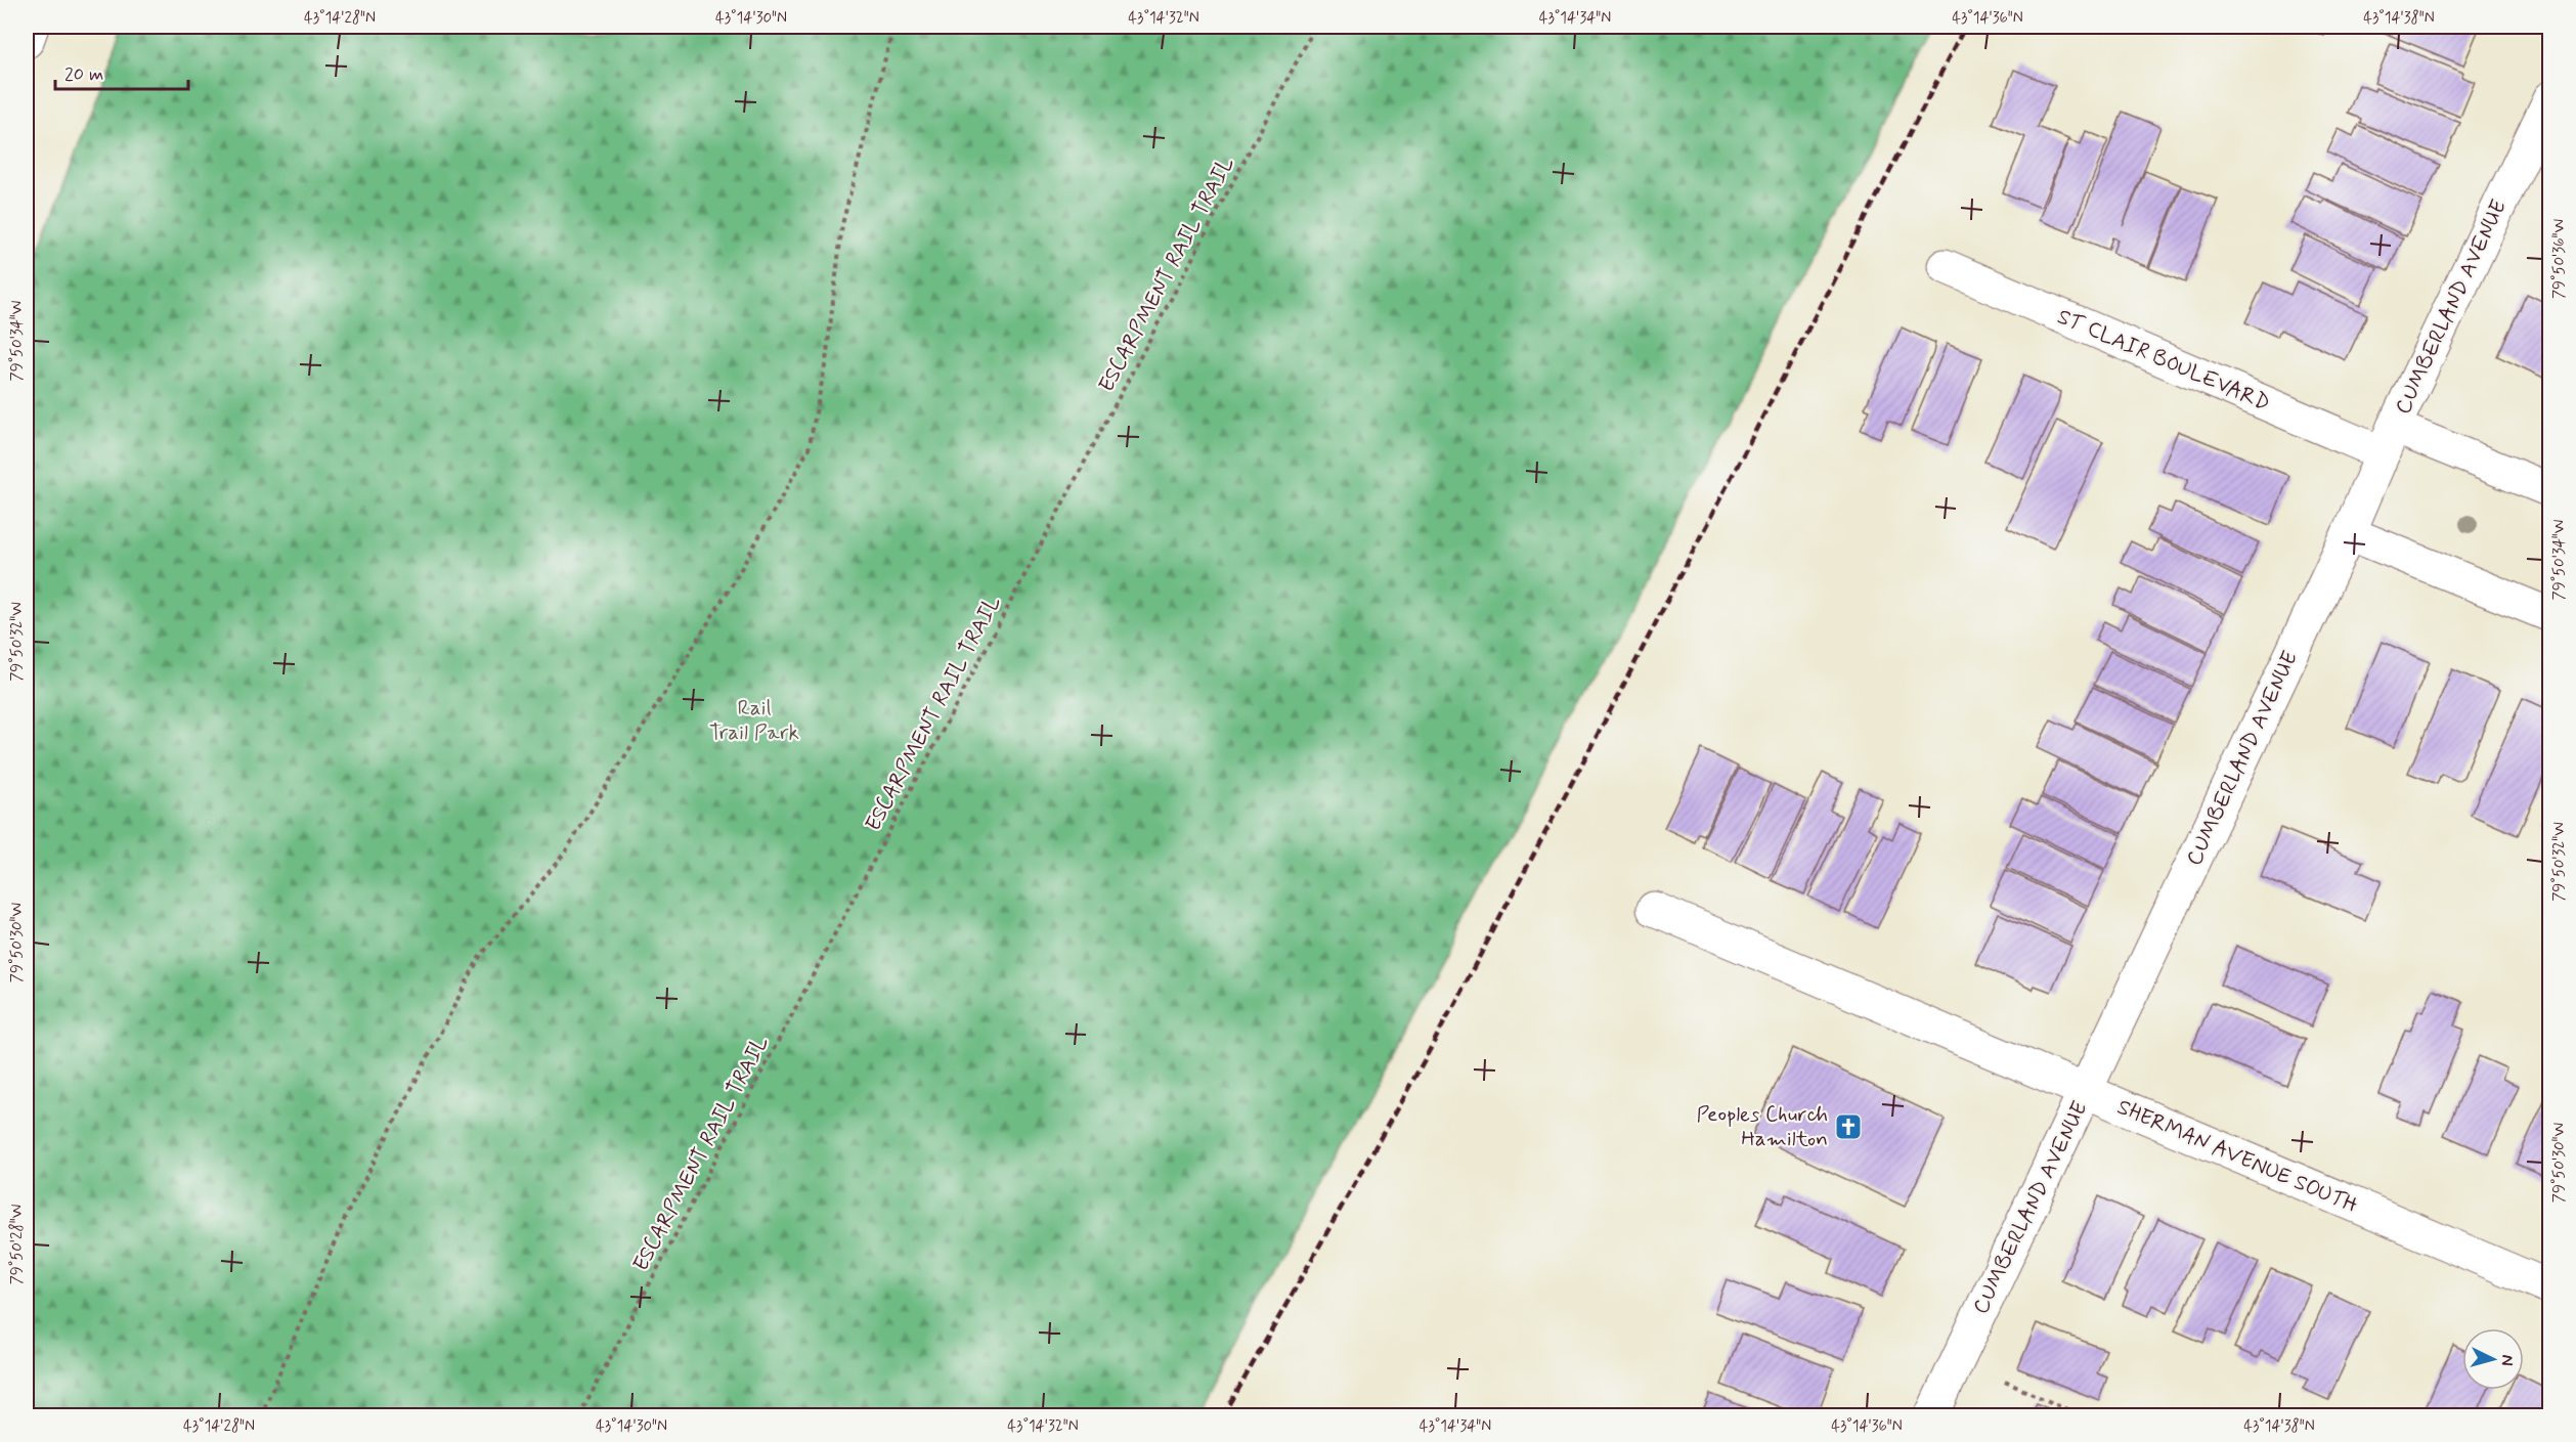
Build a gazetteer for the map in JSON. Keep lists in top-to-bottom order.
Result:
{
  "streets": {
    "street": ["CUMBERLAND AVENUE", "ST CLAIR BOULEVARD", "SHERMAN AVENUE SOUTH"],
    "path": ["ESCARPMENT RAIL TRAIL"]
  },
  "crossings": [
    ["CUMBERLAND AVENUE", "ST CLAIR BOULEVARD"],
    ["CUMBERLAND AVENUE", "SHERMAN AVENUE SOUTH"]
  ],
  "parks": ["Rail Trail Park"],
  "places": {
    "church": ["Peoples Church Hamilton"]
  },
  "scale_bar": "20 m",
  "north": "right",
  "coordinates": [
    "43°14'28\"N",
    "43°14'30\"N",
    "43°14'32\"N",
    "43°14'34\"N",
    "43°14'36\"N",
    "43°14'38\"N",
    "79°50'36\"W",
    "79°50'34\"W",
    "79°50'32\"W",
    "79°50'30\"W",
    "79°50'28\"W"
  ]
}
